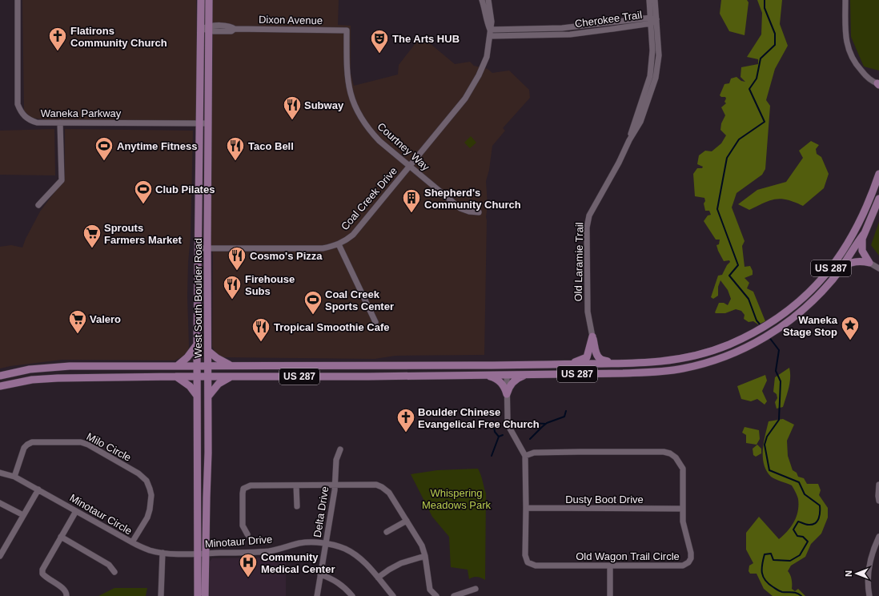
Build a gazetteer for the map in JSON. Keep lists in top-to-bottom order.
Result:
{
  "streets": {
    "main road": ["US 287", "West South Boulder Road"],
    "street": [
      "Cherokee Trail",
      "Dixon Avenue",
      "Waneka Parkway",
      "Courtney Way",
      "Coal Creek Drive",
      "Old Laramie Trail",
      "Milo Circle",
      "Dusty Boot Drive",
      "Delta Drive",
      "Minotaur Circle",
      "Minotaur Drive",
      "Old Wagon Trail Circle"
    ]
  },
  "crossings": [
    ["Cherokee Trail", "Coal Creek Drive"],
    ["Cherokee Trail", "Old Laramie Trail"],
    ["Dixon Avenue", "Courtney Way"],
    ["Dixon Avenue", "West South Boulder Road"],
    ["Waneka Parkway", "West South Boulder Road"],
    ["Courtney Way", "Coal Creek Drive"],
    ["Coal Creek Drive", "West South Boulder Road"],
    ["US 287", "West South Boulder Road"],
    ["US 287", "Old Wagon Trail Circle"],
    ["West South Boulder Road", "Minotaur Circle"],
    ["West South Boulder Road", "Minotaur Drive"],
    ["Milo Circle", "Minotaur Circle"],
    ["Dusty Boot Drive", "Old Wagon Trail Circle"],
    ["Delta Drive", "Minotaur Drive"],
    ["Minotaur Circle", "Minotaur Drive"]
  ],
  "parks": ["Whispering Meadows Park"],
  "places": {
    "church": ["Flatirons Community Church", "Boulder Chinese Evangelical Free Church"],
    "theatre": ["The Arts HUB"],
    "restaurant": [
      "Subway",
      "Taco Bell",
      "Cosmo's Pizza",
      "Firehouse Subs",
      "Tropical Smoothie Cafe"
    ],
    "sports": ["Anytime Fitness", "Club Pilates", "Coal Creek Sports Center"],
    "building": ["Shepherd's Community Church"],
    "supermarket": ["Sprouts Farmers Market", "Valero"],
    "place": ["Waneka Stage Stop"],
    "hospital": ["Community Medical Center"]
  },
  "north": "left"
}
